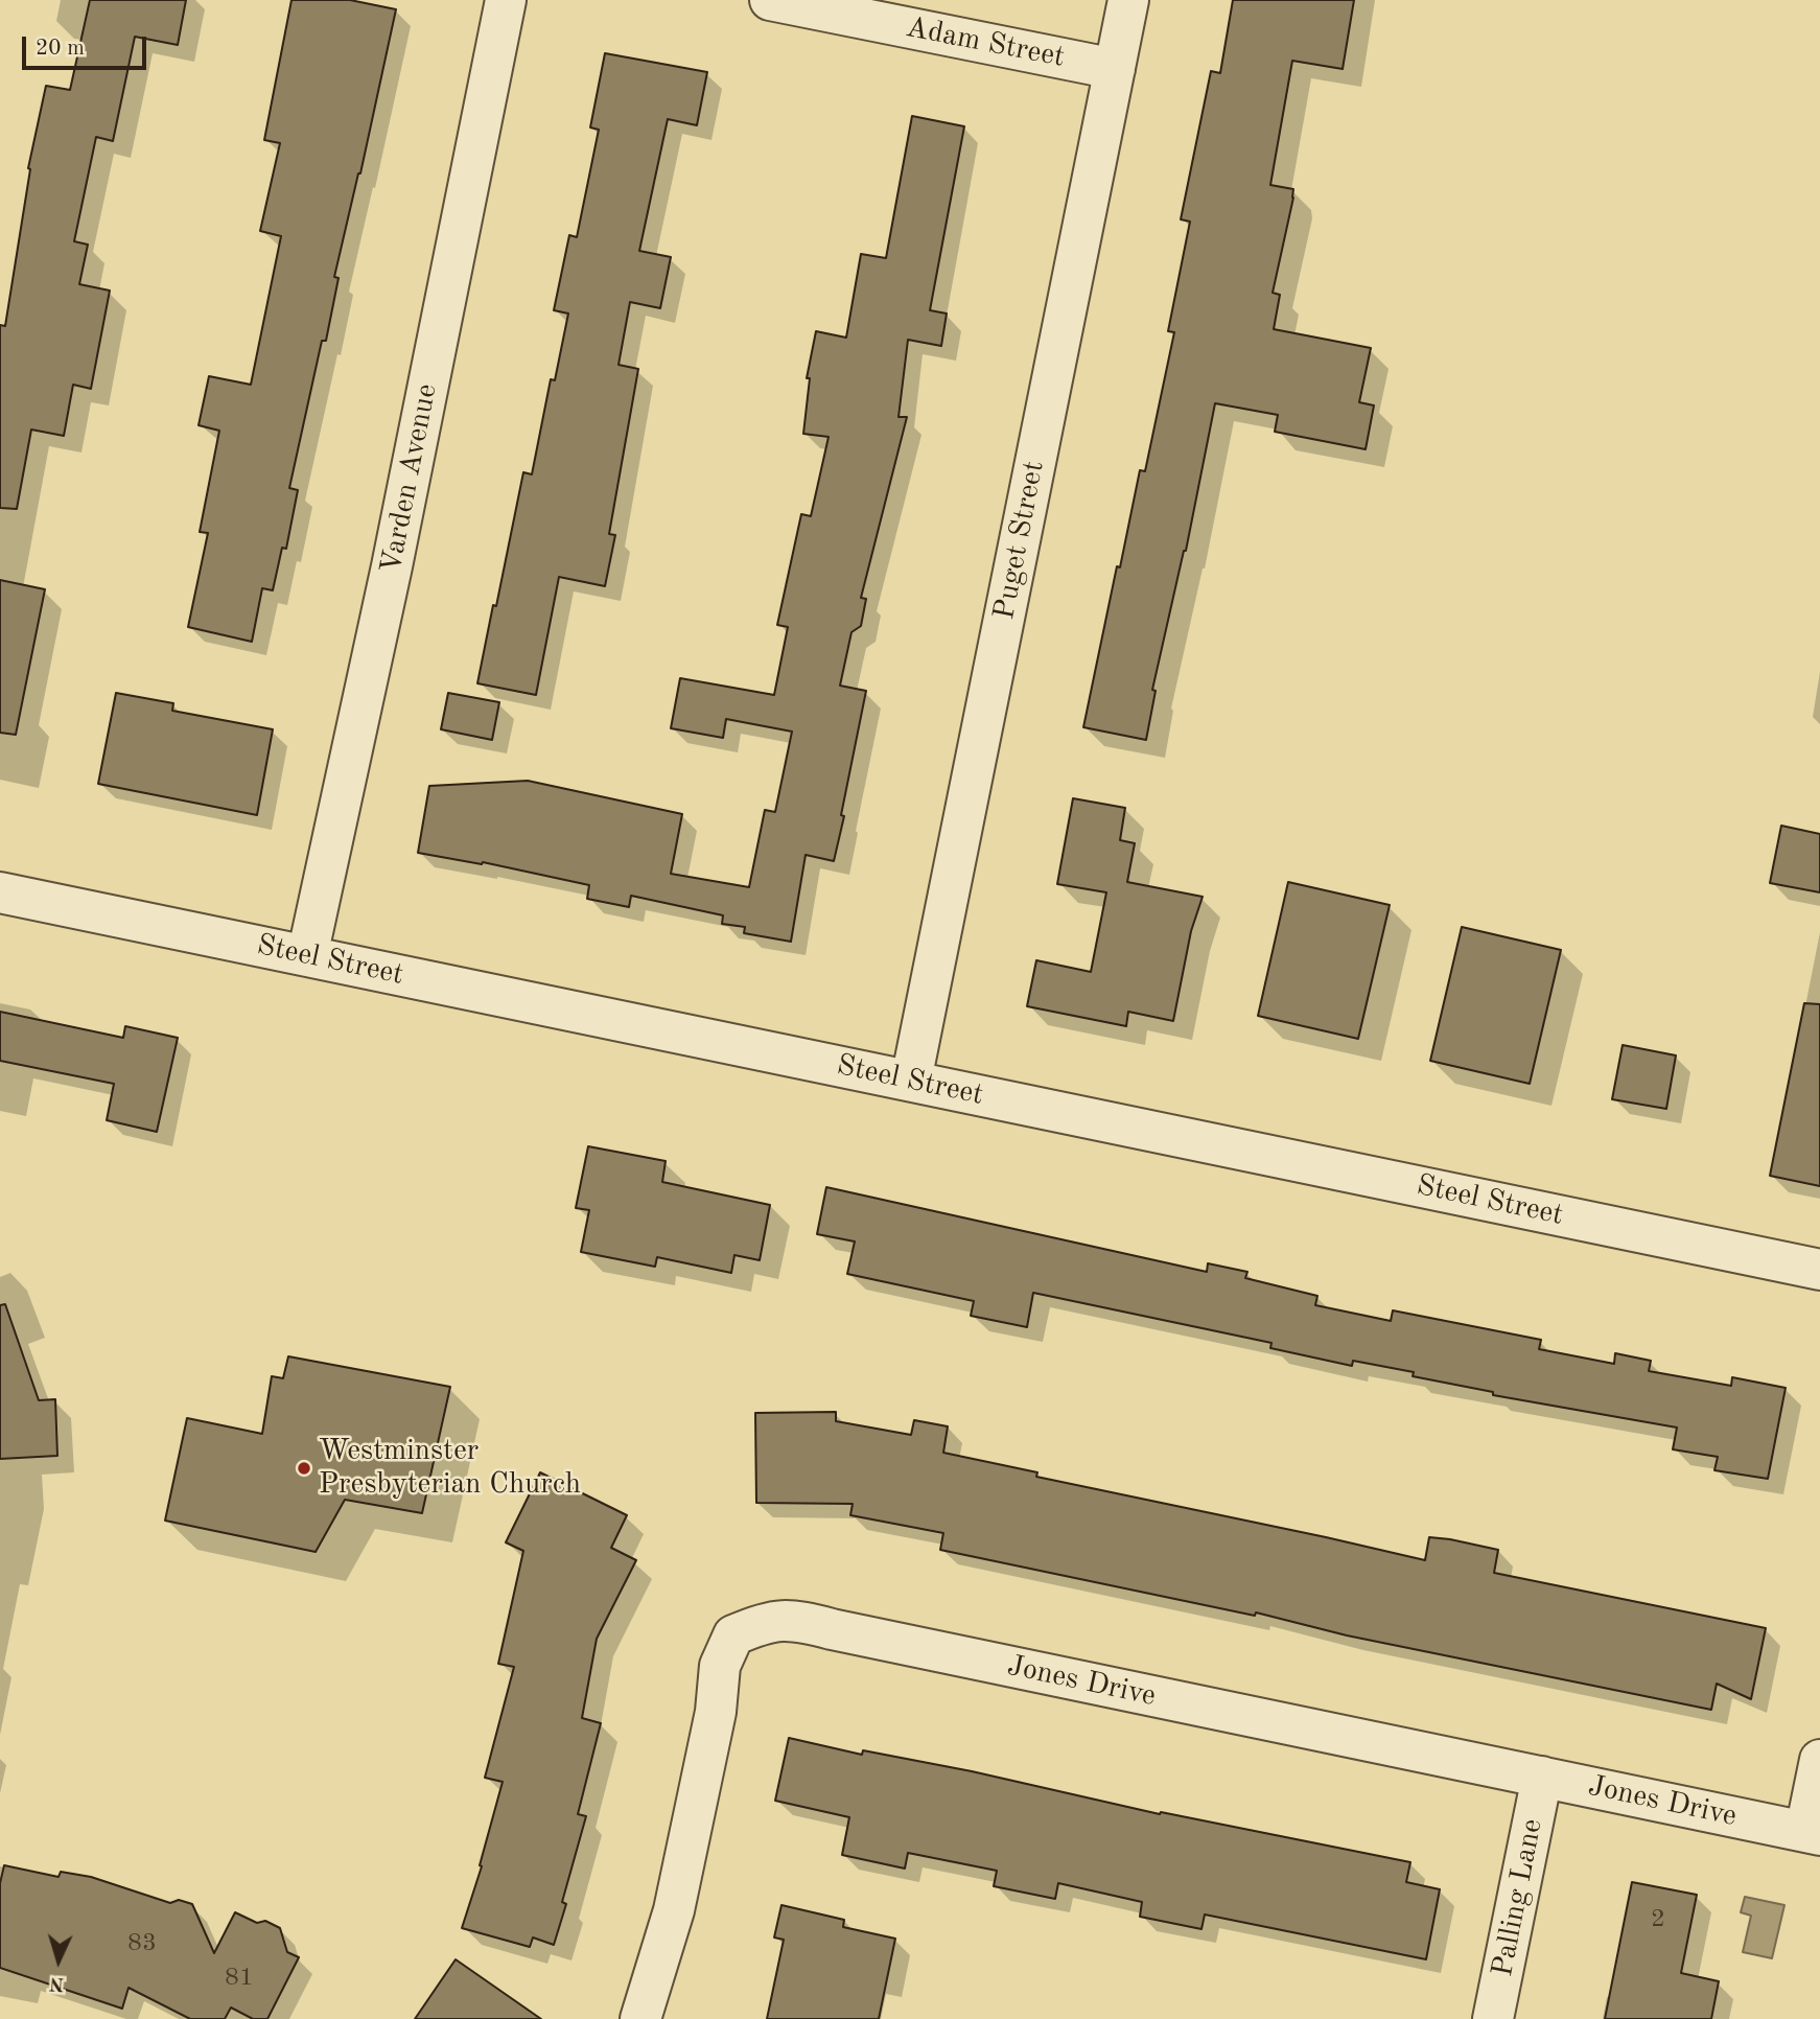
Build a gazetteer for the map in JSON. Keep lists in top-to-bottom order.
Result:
{
  "streets": {
    "street": [
      "Adam Street",
      "Varden Avenue",
      "Puget Street",
      "Steel Street",
      "Jones Drive",
      "Palling Lane"
    ]
  },
  "crossings": [
    ["Adam Street", "Puget Street"],
    ["Varden Avenue", "Steel Street"],
    ["Puget Street", "Steel Street"],
    ["Jones Drive", "Palling Lane"]
  ],
  "places": ["Westminster Presbyterian Church"],
  "house_numbers": ["2", "83", "81"],
  "scale_bar": "20 m",
  "north": "bottom"
}
